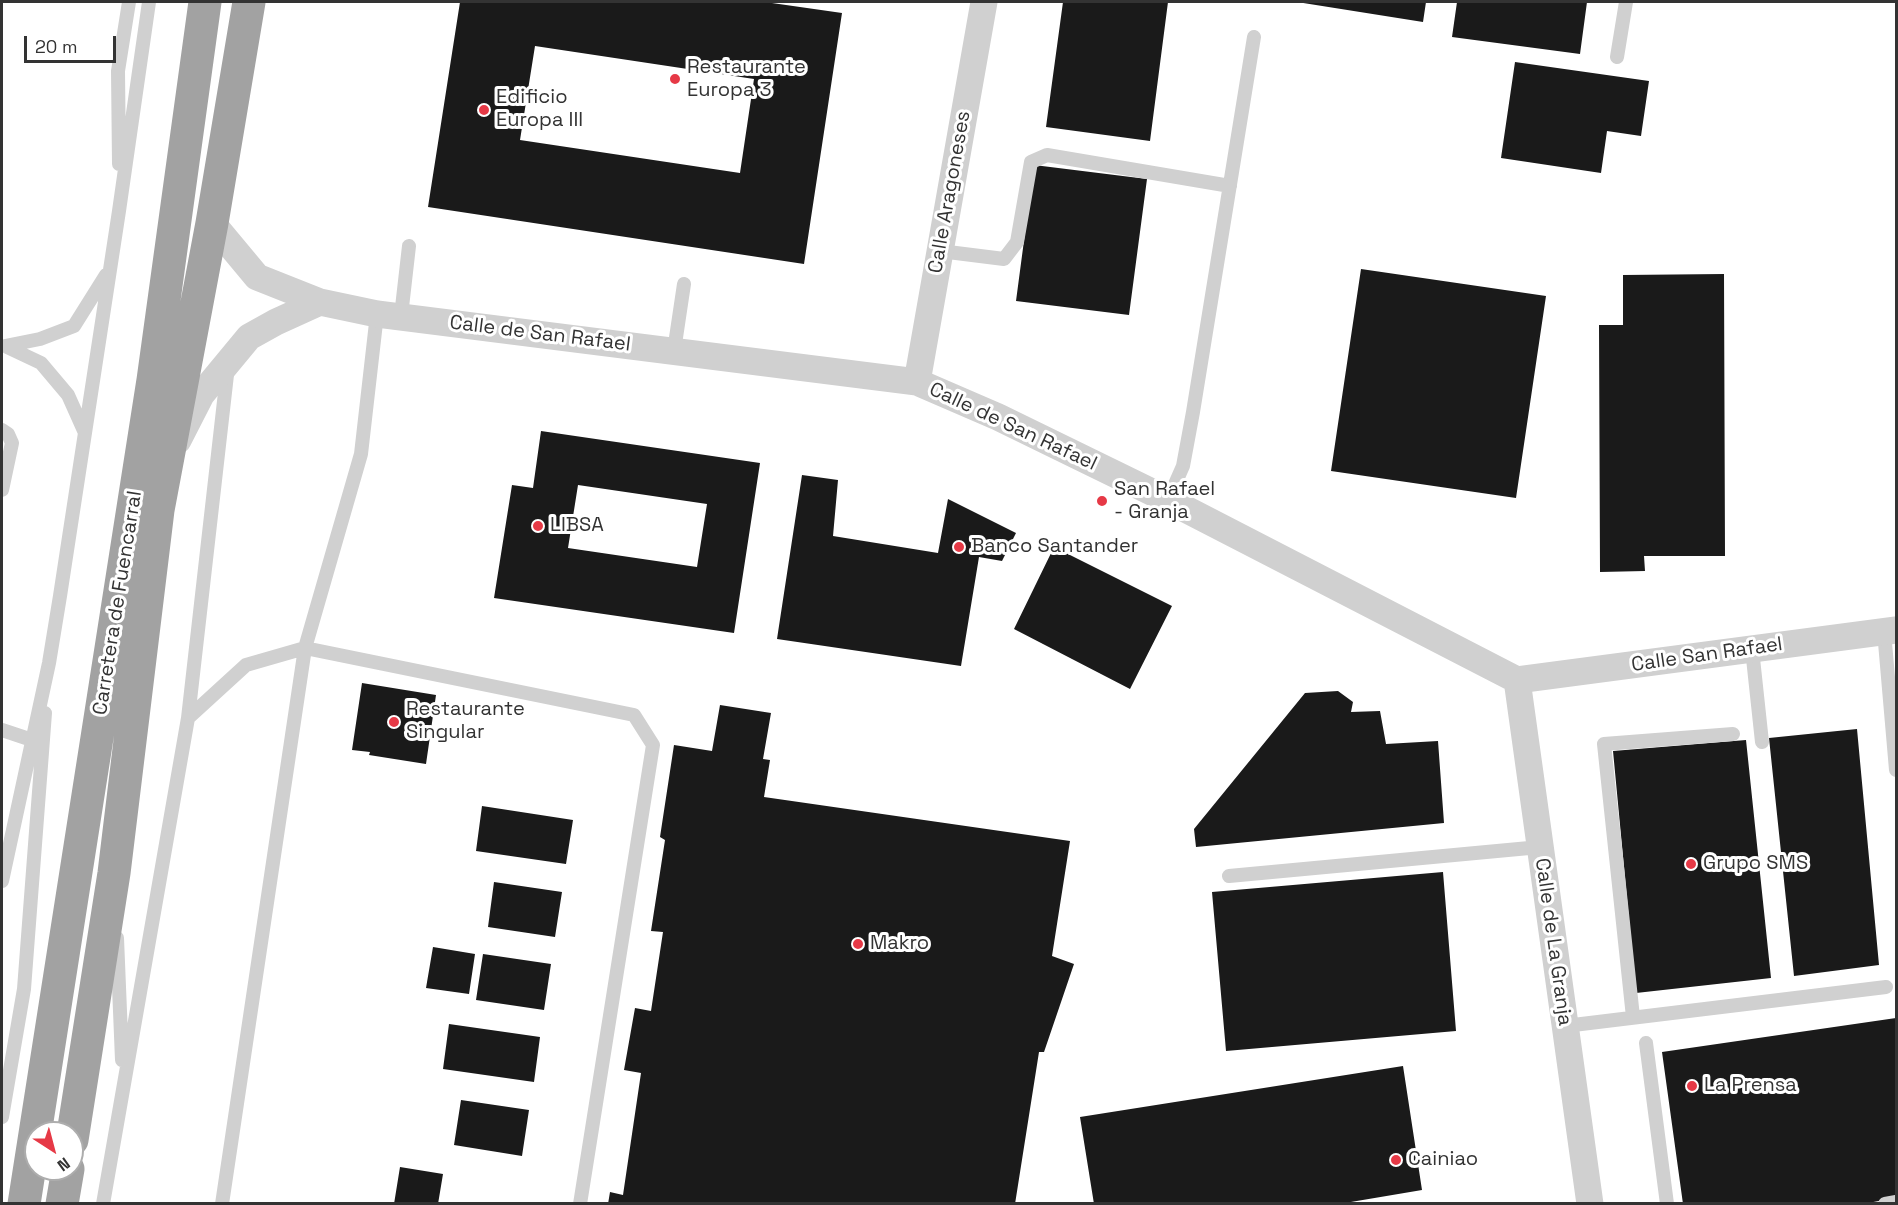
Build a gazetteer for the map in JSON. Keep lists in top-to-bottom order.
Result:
{
  "streets": {
    "highway": ["Carretera de Fuencarral"],
    "street": [
      "Calle Aragoneses",
      "Calle de San Rafael",
      "Calle San Rafael",
      "Calle de La Granja"
    ]
  },
  "crossings": [
    ["Calle Aragoneses", "Calle de San Rafael"],
    ["Calle de San Rafael", "Carretera de Fuencarral"],
    ["Calle de San Rafael", "Calle San Rafael"],
    ["Calle de San Rafael", "Calle de La Granja"],
    ["Calle San Rafael", "Calle de La Granja"]
  ],
  "places": [
    "Restaurante Europa 3",
    "Edificio Europa III",
    "San Rafael - Granja",
    "LIBSA",
    "Banco Santander",
    "Restaurante Singular",
    "Grupo SMS",
    "Makro",
    "La Prensa",
    "Cainiao"
  ],
  "scale_bar": "20 m",
  "north": "bottom right"
}
